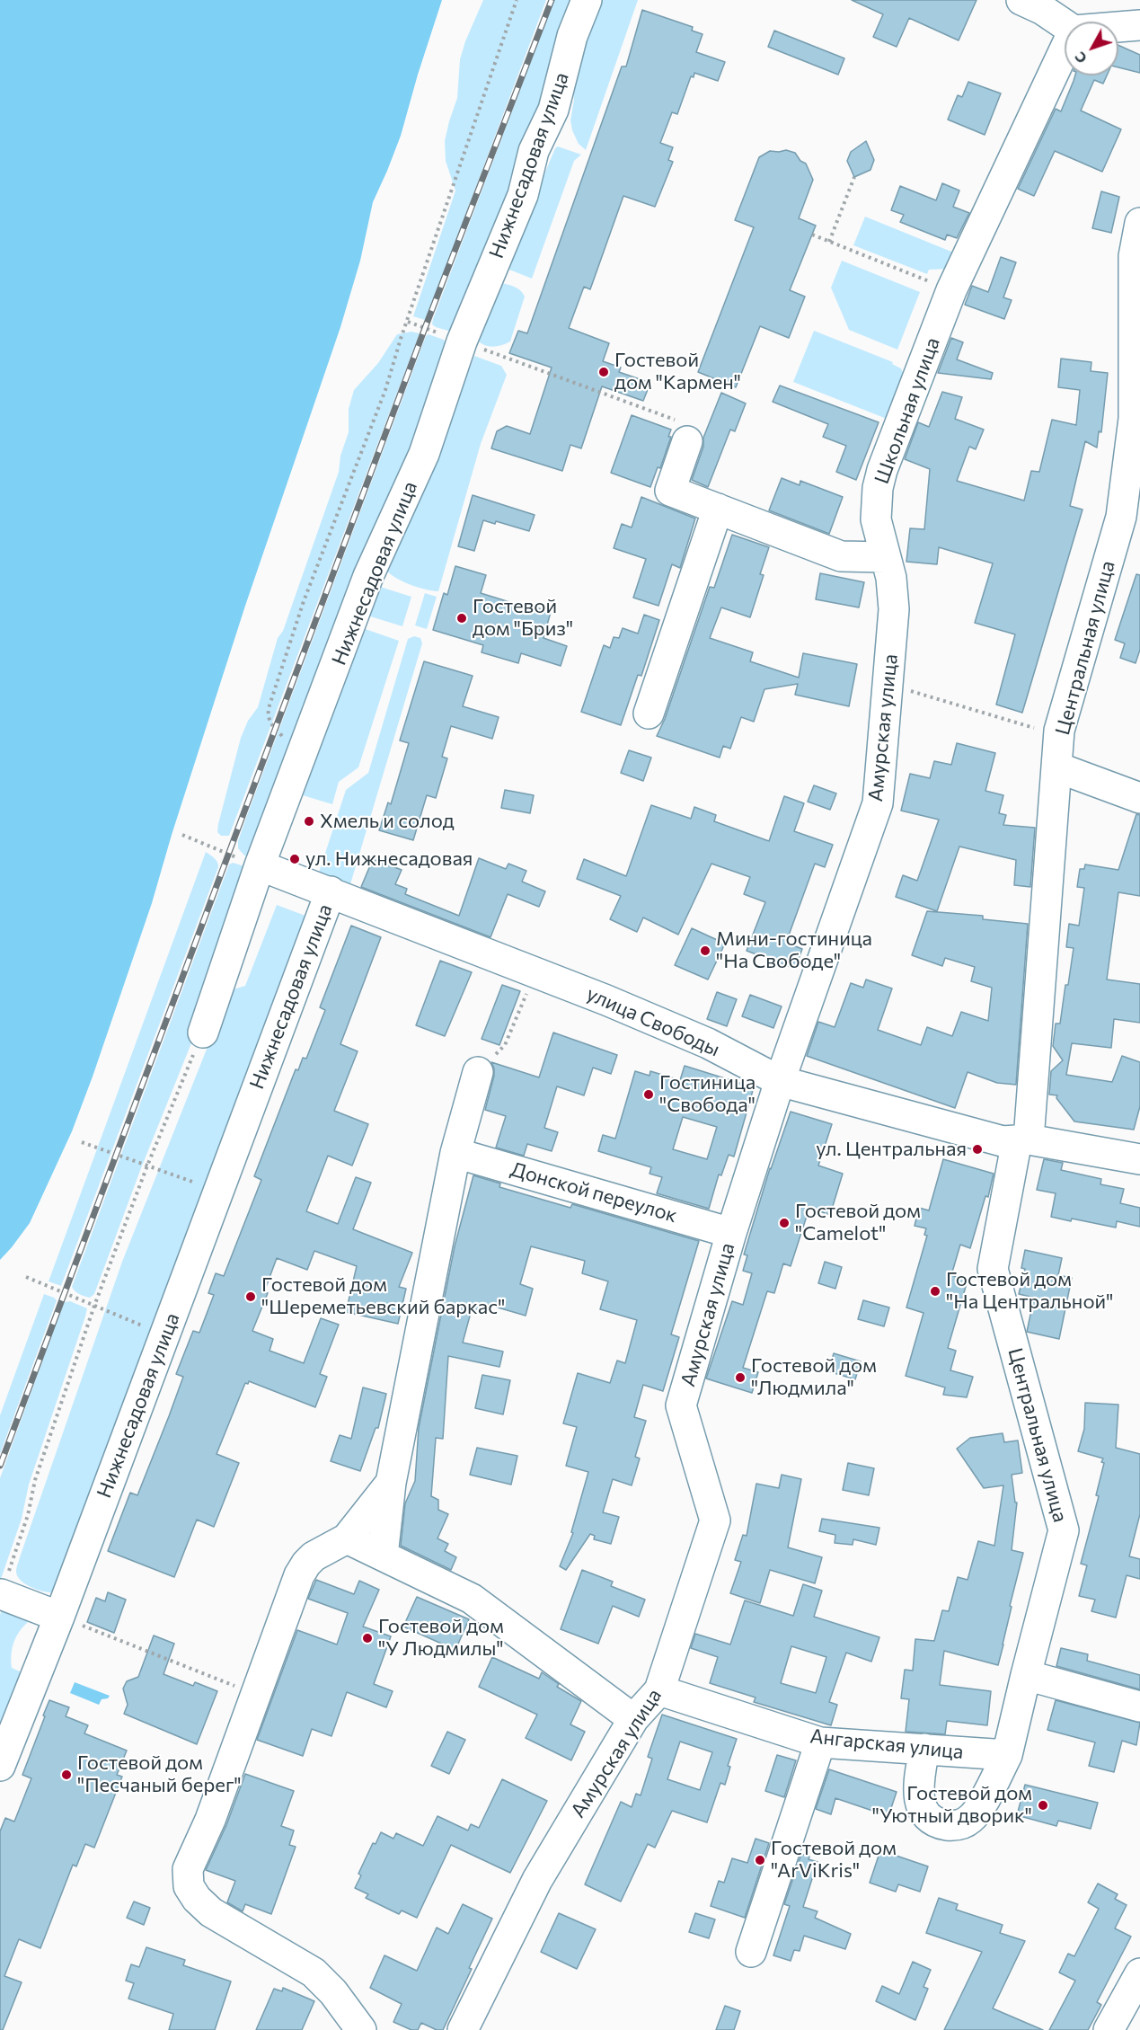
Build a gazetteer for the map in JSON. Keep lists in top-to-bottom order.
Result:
{
  "streets": {
    "street": [
      "Нижнесадовая улица",
      "Школьная улица",
      "Центральная улица",
      "Амурская улица",
      "улица Свободы",
      "Донской переулок",
      "Ангарская улица"
    ]
  },
  "crossings": [
    ["Нижнесадовая улица", "улица Свободы"],
    ["Школьная улица", "Амурская улица"],
    ["Центральная улица", "улица Свободы"],
    ["Амурская улица", "улица Свободы"],
    ["Амурская улица", "Донской переулок"],
    ["Амурская улица", "Ангарская улица"]
  ],
  "places": [
    "Гостевой дом \"Кармен\"",
    "Гостевой дом \"Бриз\"",
    "Хмель и солод",
    "ул. Нижнесадовая",
    "Мини-гостиница \"На Свободе\"",
    "Гостиница \"Свобода\"",
    "ул. Центральная",
    "Гостевой дом \"Camelot\"",
    "Гостевой дом \"На Центральной\"",
    "Гостевой дом \"Шереметьевский баркас\"",
    "Гостевой дом \"Людмила\"",
    "Гостевой дом \"У Людмилы\"",
    "Гостевой дом \"Песчаный берег\"",
    "Гостевой дом \"Уютный дворик\"",
    "Гостевой дом \"ArViKris\""
  ],
  "north": "bottom left"
}
